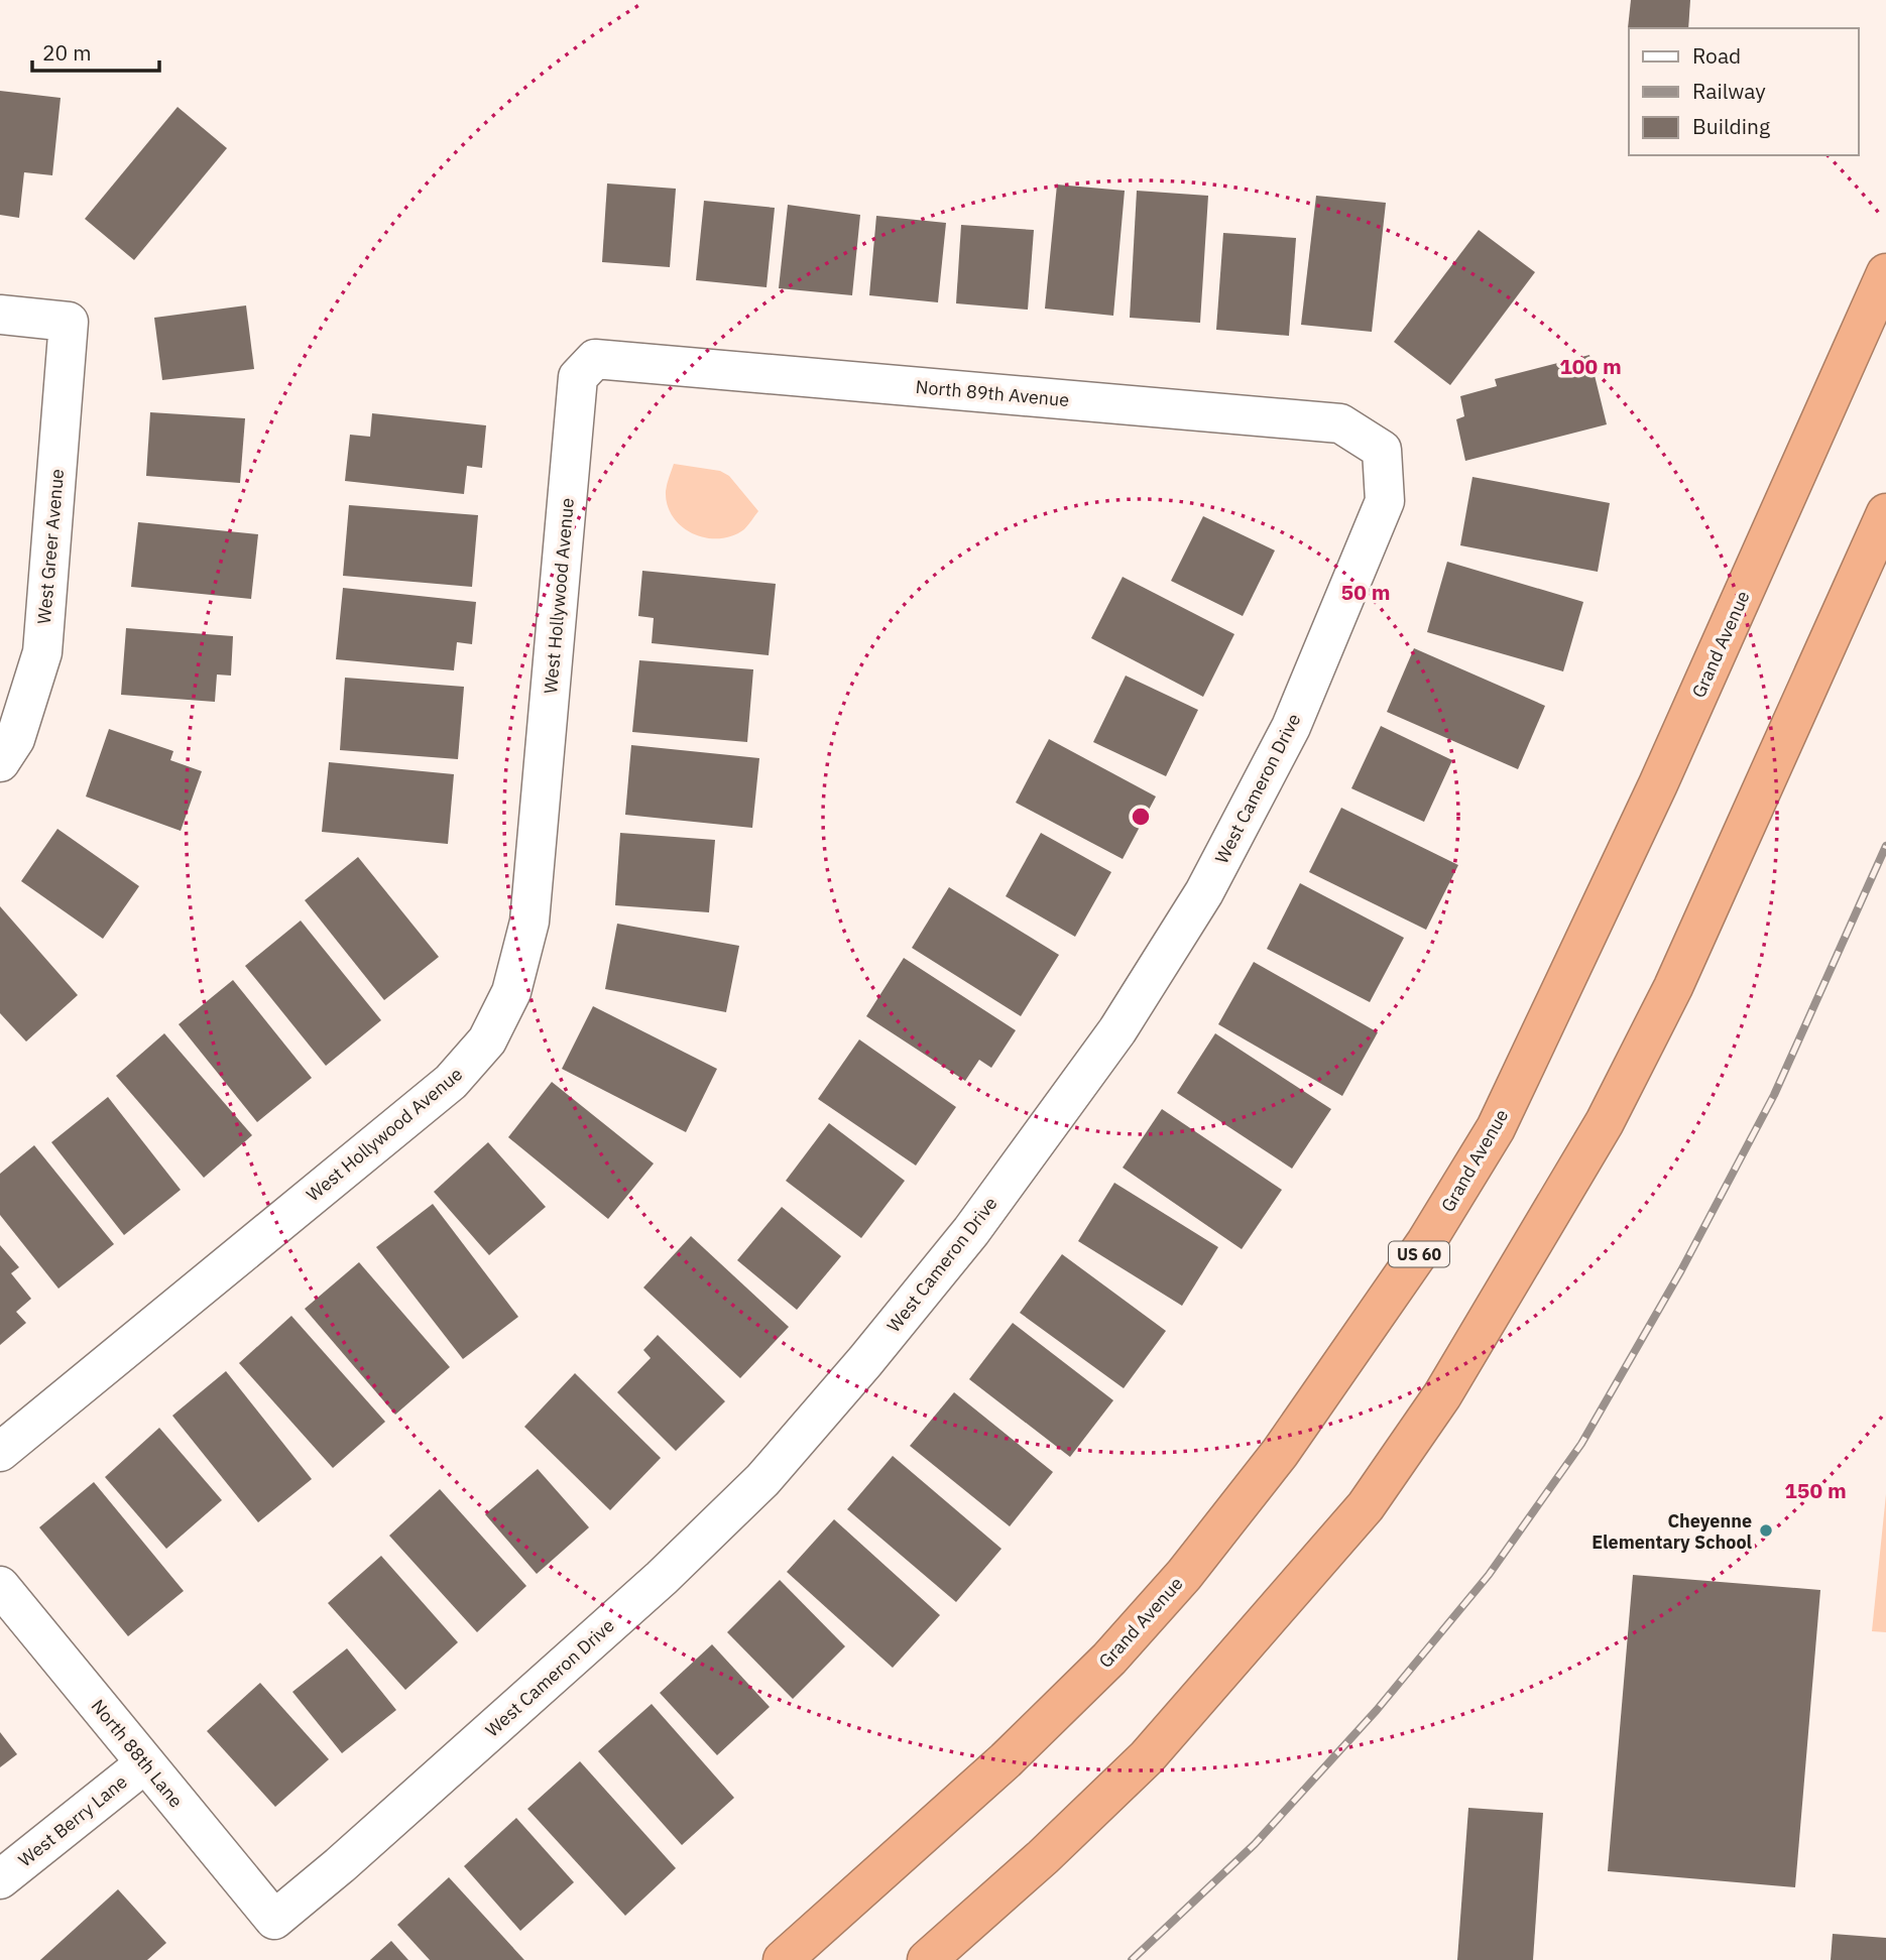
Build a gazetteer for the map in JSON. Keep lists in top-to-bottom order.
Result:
{
  "streets": {
    "highway": ["Grand Avenue", "US 60"],
    "street": [
      "North 89th Avenue",
      "West Greer Avenue",
      "West Hollywood Avenue",
      "West Cameron Drive",
      "North 88th Lane",
      "West Berry Lane"
    ]
  },
  "crossings": [
    ["North 89th Avenue", "West Hollywood Avenue"],
    ["North 89th Avenue", "West Cameron Drive"],
    ["West Cameron Drive", "North 88th Lane"],
    ["North 88th Lane", "West Berry Lane"]
  ],
  "places": ["Cheyenne Elementary School"],
  "legend": ["Road", "Railway", "Building"],
  "scale_bar": "20 m",
  "rings": ["100 m", "50 m", "150 m"]
}
